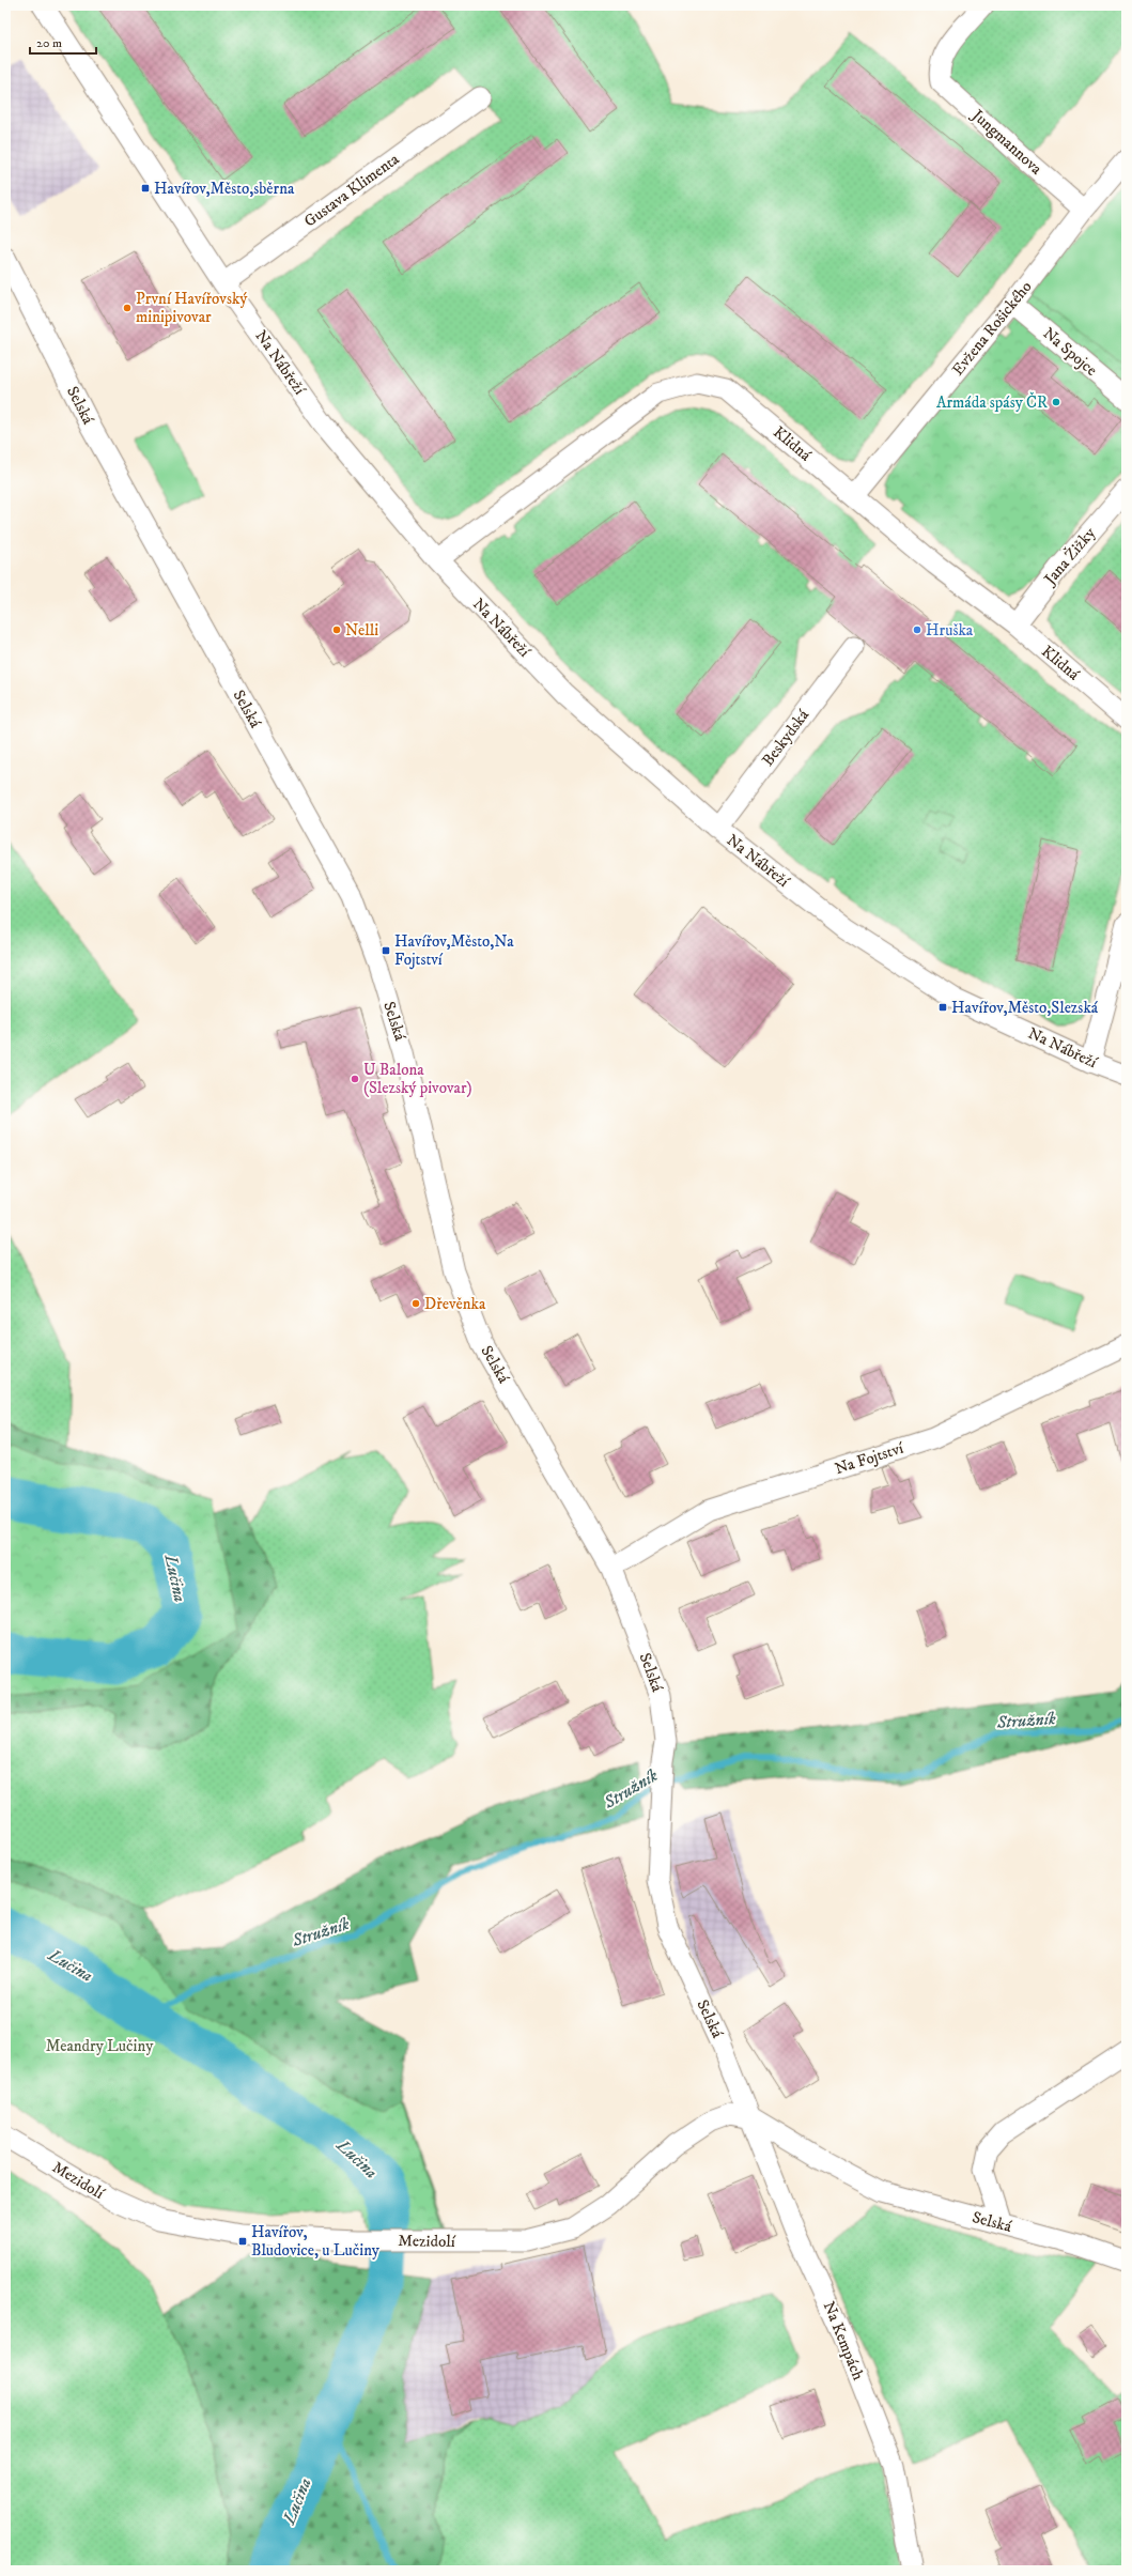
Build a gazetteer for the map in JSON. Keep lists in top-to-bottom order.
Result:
{
  "streets": {
    "street": [
      "Jungmannova",
      "Gustava Klimenta",
      "Evžena Rošického",
      "Na Spojce",
      "Na Nábřeží",
      "Selská",
      "Klidná",
      "Jana Žižky",
      "Beskydská",
      "Na Fojtství",
      "Mezidolí",
      "Na Kempách"
    ]
  },
  "crossings": [
    ["Jungmannova", "Evžena Rošického"],
    ["Gustava Klimenta", "Na Nábřeží"],
    ["Evžena Rošického", "Na Spojce"],
    ["Evžena Rošického", "Klidná"],
    ["Na Nábřeží", "Klidná"],
    ["Na Nábřeží", "Beskydská"],
    ["Selská", "Na Fojtství"],
    ["Selská", "Mezidolí"],
    ["Selská", "Na Kempách"],
    ["Klidná", "Jana Žižky"],
    ["Mezidolí", "Na Kempách"]
  ],
  "water": ["Lučina", "Stružník"],
  "parks": ["Meandry Lučiny"],
  "places": {
    "transit": [
      "Havířov,Město,sběrna",
      "Havířov,Město,Na Fojtství",
      "Havířov,Město,Slezská",
      "Havířov, Bludovice, u Lučiny"
    ],
    "other": [
      "První Havířovský minipivovar",
      "Armáda spásy ČR",
      "Nelli",
      "Hruška",
      "U Balona (Slezský pivovar)",
      "Dřevěnka"
    ]
  },
  "scale_bar": "20 m"
}
